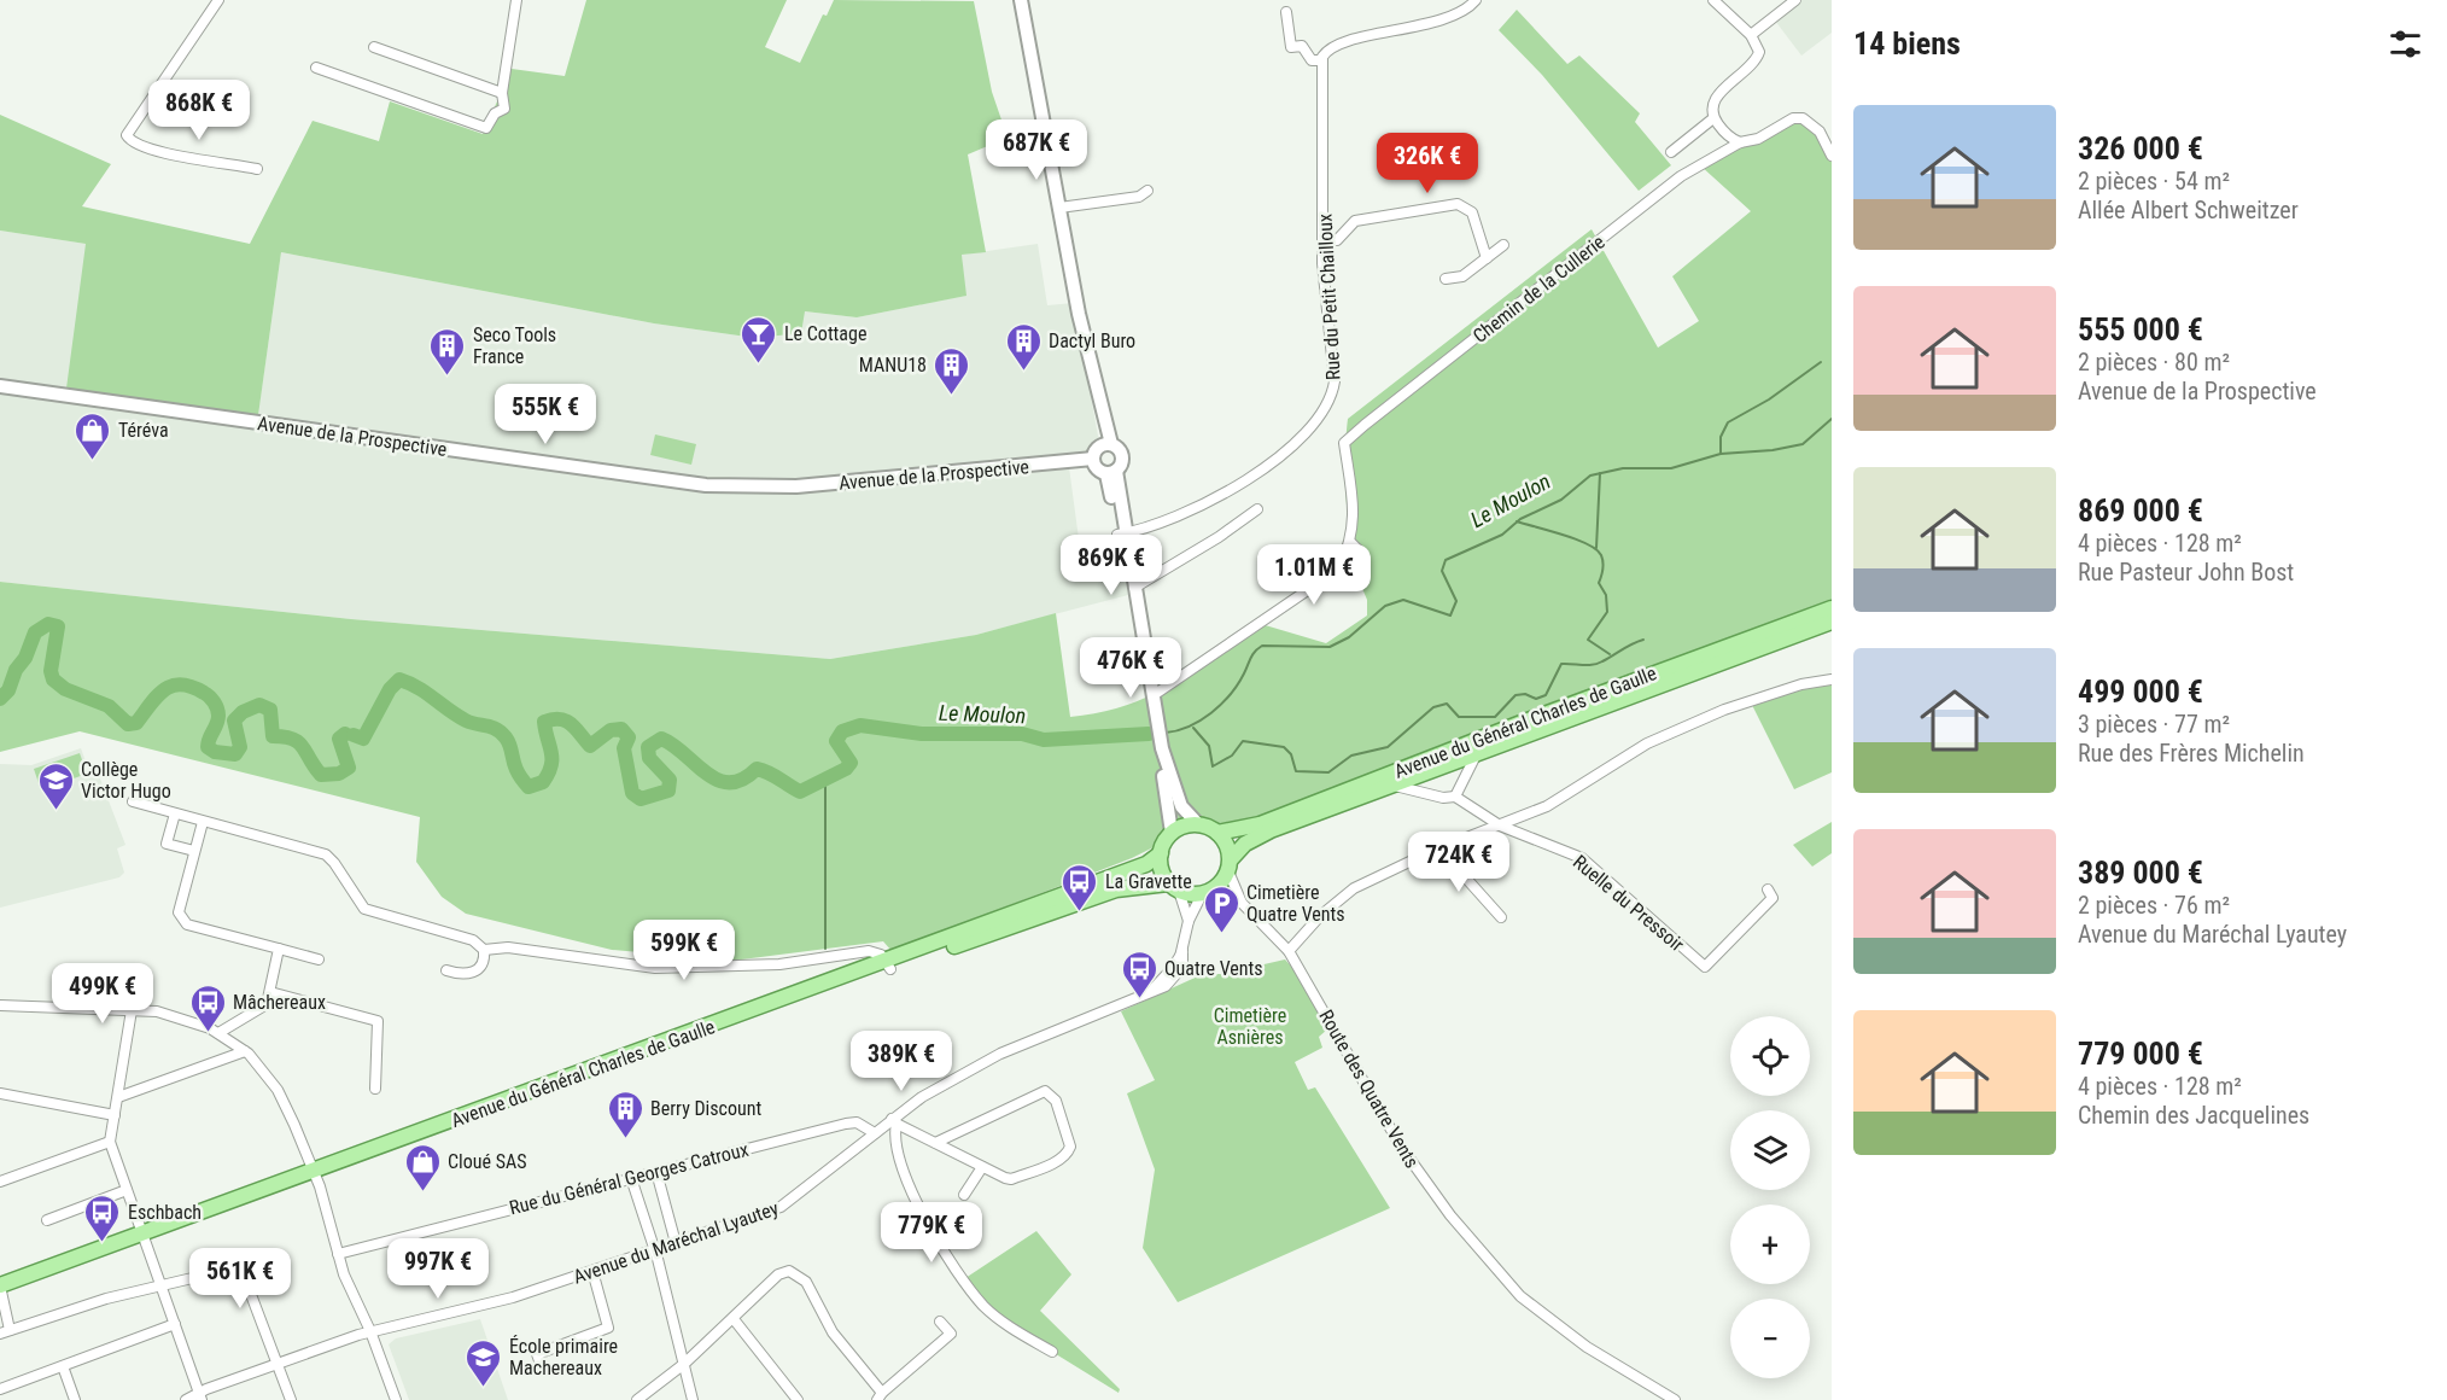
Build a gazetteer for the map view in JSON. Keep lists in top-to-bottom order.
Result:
{
  "streets": {
    "main road": ["Avenue de la Prospective", "Avenue du Général Charles de Gaulle"],
    "street": [
      "Chemin de la Cullerie",
      "Rue du Petit Chailloux",
      "Ruelle du Pressoir",
      "Route des Quatre Vents",
      "Rue du Général Georges Catroux",
      "Avenue du Maréchal Lyautey"
    ]
  },
  "crossings": [
    ["Avenue du Général Charles de Gaulle", "Avenue du Maréchal Lyautey"],
    ["Rue du Général Georges Catroux", "Avenue du Maréchal Lyautey"]
  ],
  "water": ["Le Moulon"],
  "parks": ["Cimetière Asnières"],
  "places": {
    "bar": ["Le Cottage"],
    "building": [
      "Dactyl Buro",
      "Seco Tools France",
      "MANU18",
      "Berry Discount"
    ],
    "shop": ["Téréva", "Cloué SAS"],
    "school or university": ["Collège Victor Hugo", "École primaire Machereaux"],
    "bus stop": [
      "La Gravette",
      "Quatre Vents",
      "Mâchereaux",
      "Eschbach"
    ],
    "parking": ["Cimetière Quatre Vents"]
  },
  "page": {
    "heading": "14 biens",
    "price": [
      "868K €",
      "687K €",
      "326K €",
      "555K €",
      "869K €",
      "1.01M €",
      "476K €",
      "724K €",
      "599K €",
      "499K €",
      "389K €",
      "779K €",
      "997K €",
      "561K €"
    ],
    "list": [
      {
        "name": "326 000 €",
        "note": "2 pièces · 54 m² · Allée Albert Schweitzer"
      },
      {
        "name": "555 000 €",
        "note": "2 pièces · 80 m² · Avenue de la Prospective"
      },
      {
        "name": "869 000 €",
        "note": "4 pièces · 128 m² · Rue Pasteur John Bost"
      },
      {
        "name": "499 000 €",
        "note": "3 pièces · 77 m² · Rue des Frères Michelin"
      },
      {
        "name": "389 000 €",
        "note": "2 pièces · 76 m² · Avenue du Maréchal Lyautey"
      },
      {
        "name": "779 000 €",
        "note": "4 pièces · 128 m² · Chemin des Jacquelines"
      }
    ],
    "map_buttons": ["+", "−"]
  }
}
